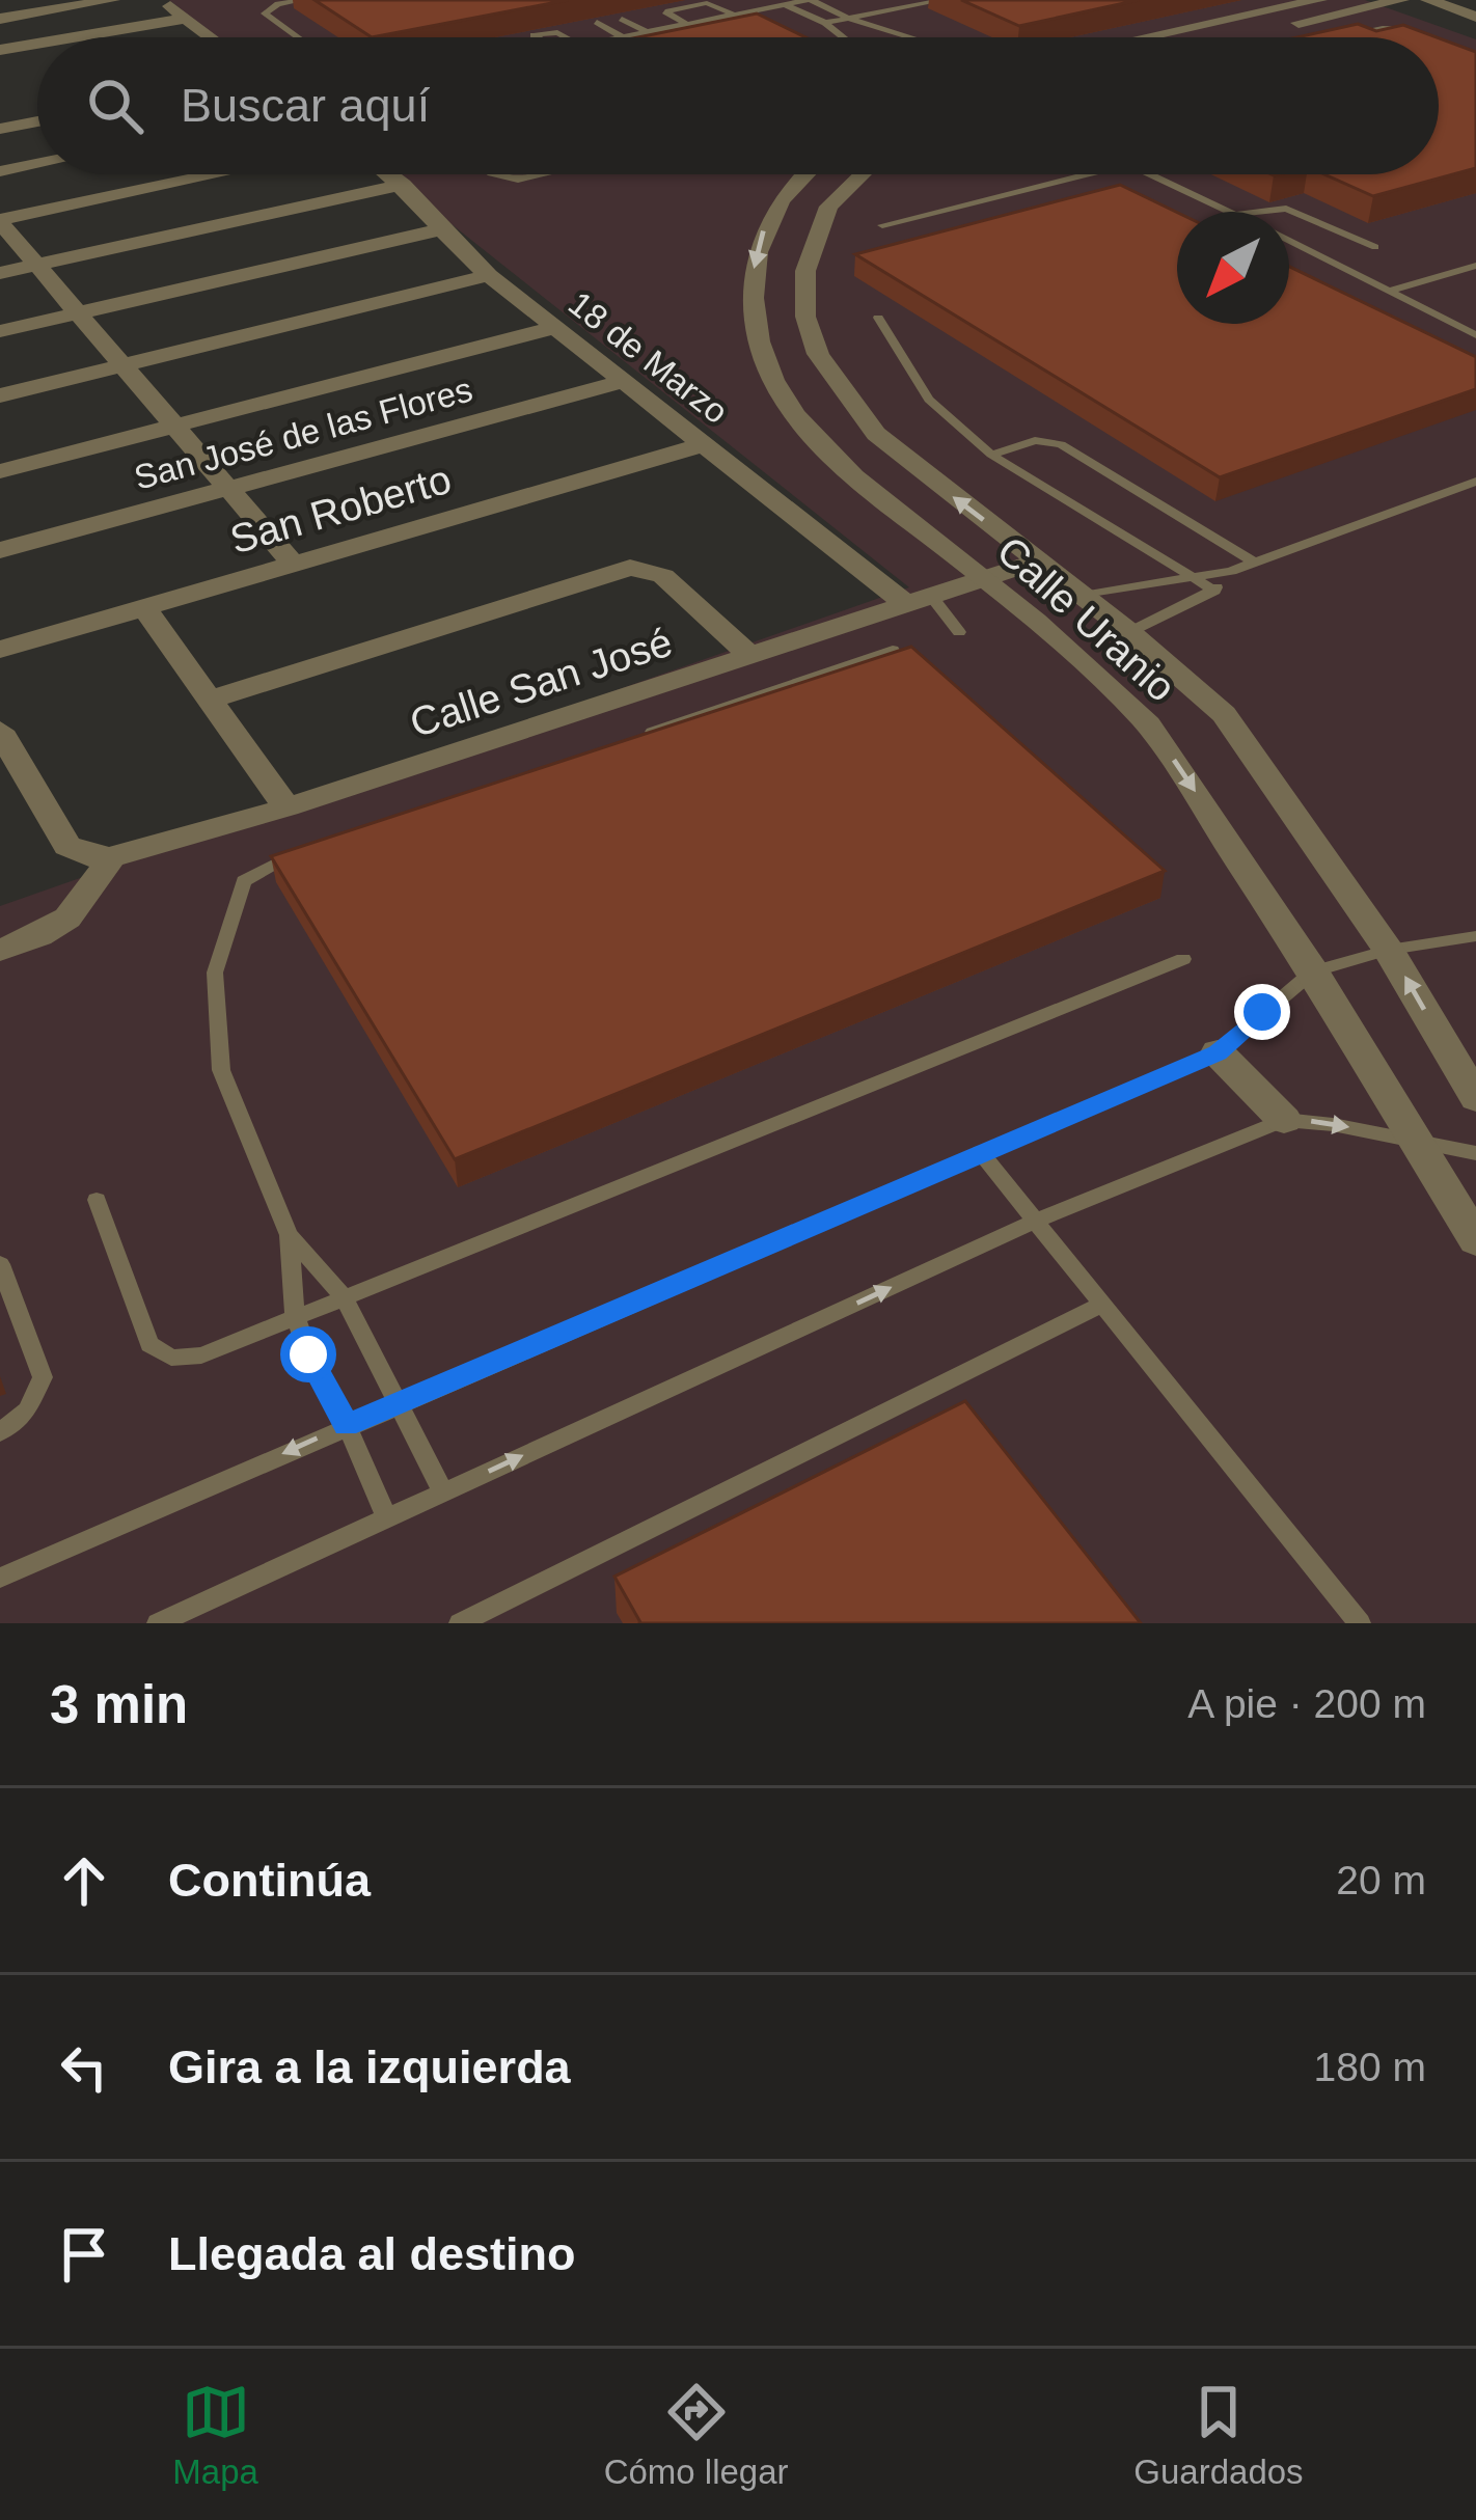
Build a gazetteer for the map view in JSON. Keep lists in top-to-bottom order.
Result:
{
  "streets": {
    "street": [
      "18 de Marzo",
      "San José de las Flores",
      "San Roberto",
      "Calle Uranio",
      "Calle San José"
    ]
  },
  "crossings": [
    ["18 de Marzo", "San José de las Flores"],
    ["18 de Marzo", "San Roberto"],
    ["18 de Marzo", "Calle San José"],
    ["Calle Uranio", "Calle San José"]
  ],
  "north": "bottom left",
  "page": {
    "search": "Buscar aquí",
    "heading": ["3 min", "A pie · 200 m"],
    "list": [
      ["Continúa", "20 m"],
      ["Gira a la izquierda", "180 m"],
      "Llegada al destino"
    ],
    "nav": ["Mapa", "Cómo llegar", "Guardados"]
  }
}
